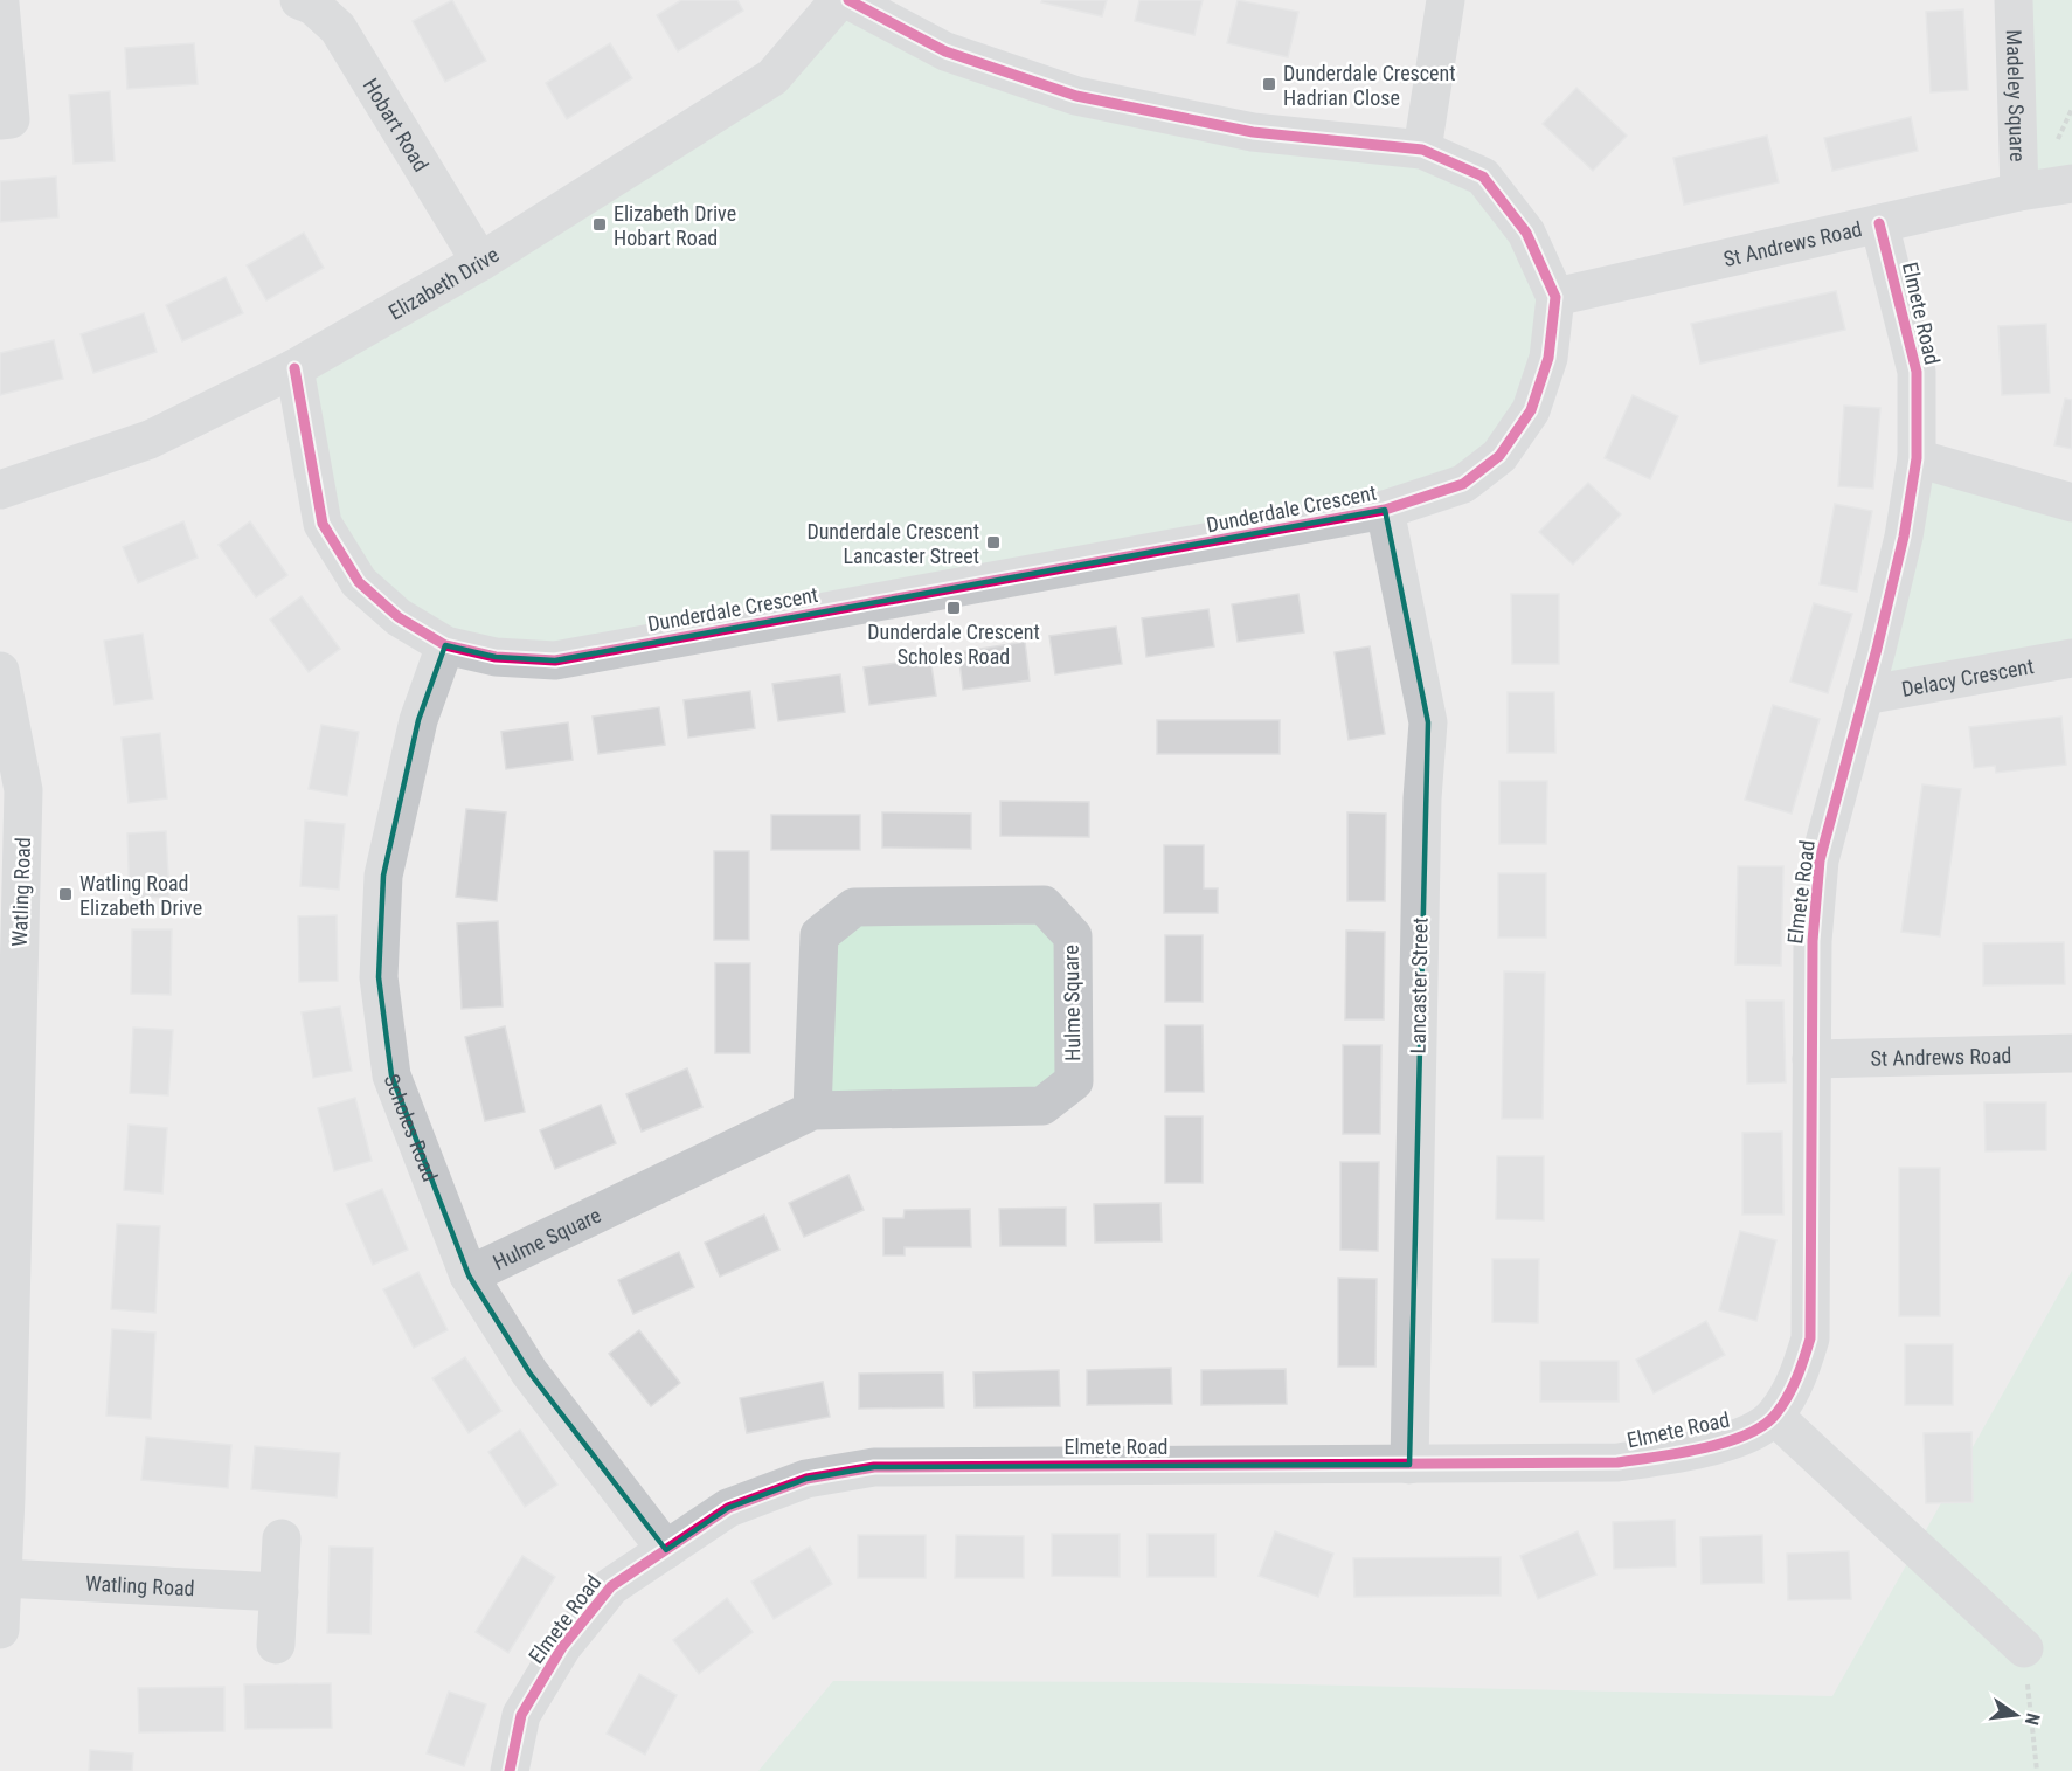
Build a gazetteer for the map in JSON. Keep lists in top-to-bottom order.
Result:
{
  "streets": {
    "street": [
      "Madeley Square",
      "Hobart Road",
      "St Andrews Road",
      "Elizabeth Drive",
      "Elmete Road",
      "Dunderdale Crescent",
      "Delacy Crescent",
      "Watling Road",
      "Lancaster Street",
      "Hulme Square",
      "Scholes Road"
    ]
  },
  "crossings": [
    ["Madeley Square", "St Andrews Road"],
    ["Hobart Road", "Elizabeth Drive"],
    ["St Andrews Road", "Elmete Road"],
    ["St Andrews Road", "Dunderdale Crescent"],
    ["Elizabeth Drive", "Dunderdale Crescent"],
    ["Elmete Road", "Delacy Crescent"],
    ["Elmete Road", "Lancaster Street"],
    ["Elmete Road", "Scholes Road"],
    ["Dunderdale Crescent", "Lancaster Street"],
    ["Dunderdale Crescent", "Scholes Road"],
    ["Hulme Square", "Scholes Road"]
  ],
  "places": {
    "transit": [
      "Dunderdale Crescent Hadrian Close",
      "Elizabeth Drive Hobart Road",
      "Dunderdale Crescent Lancaster Street",
      "Dunderdale Crescent Scholes Road",
      "Watling Road Elizabeth Drive"
    ]
  },
  "north": "right"
}
